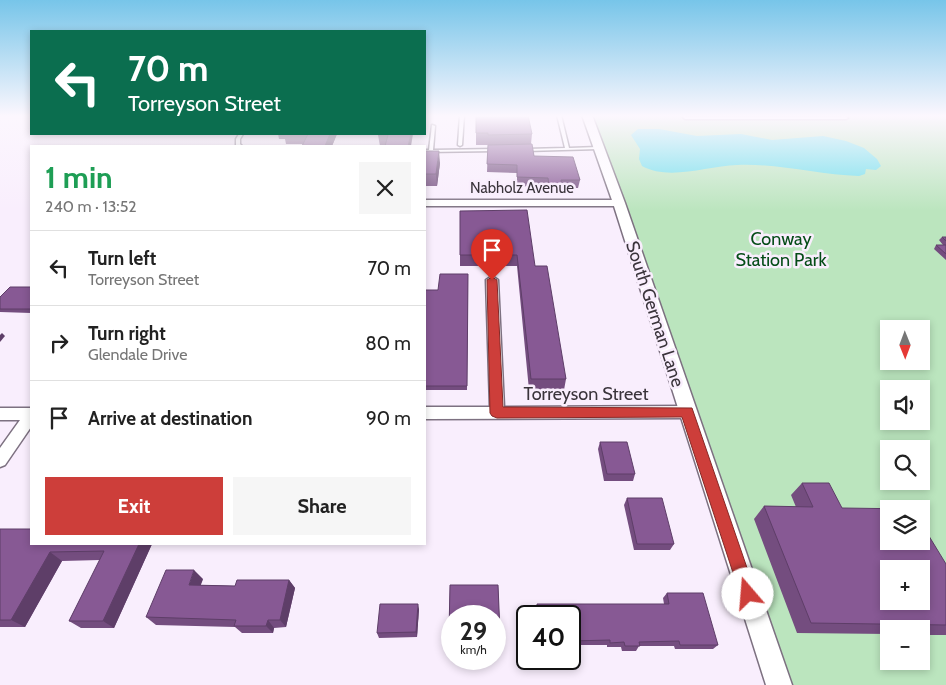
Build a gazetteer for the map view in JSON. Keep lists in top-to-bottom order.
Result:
{
  "streets": {
    "street": ["Nabholz Avenue", "South German Lane", "Torreyson Street"]
  },
  "crossings": [
    ["Nabholz Avenue", "South German Lane"],
    ["South German Lane", "Torreyson Street"]
  ],
  "parks": ["Conway Station Park"],
  "north": "bottom",
  "page": {
    "turn": ["70 m", "Torreyson Street"],
    "heading": ["1 min", "240 m · 13:52"],
    "list": [
      {
        "name": "Turn left",
        "note": "Torreyson Street",
        "value": "70 m"
      },
      {
        "name": "Turn right",
        "note": "Glendale Drive",
        "value": "80 m"
      },
      {
        "name": "Arrive at destination",
        "value": "90 m"
      }
    ],
    "map_buttons": ["+", "−"],
    "buttons": ["Exit", "Share"],
    "speed": "29 km/h",
    "limit": "40"
  }
}
